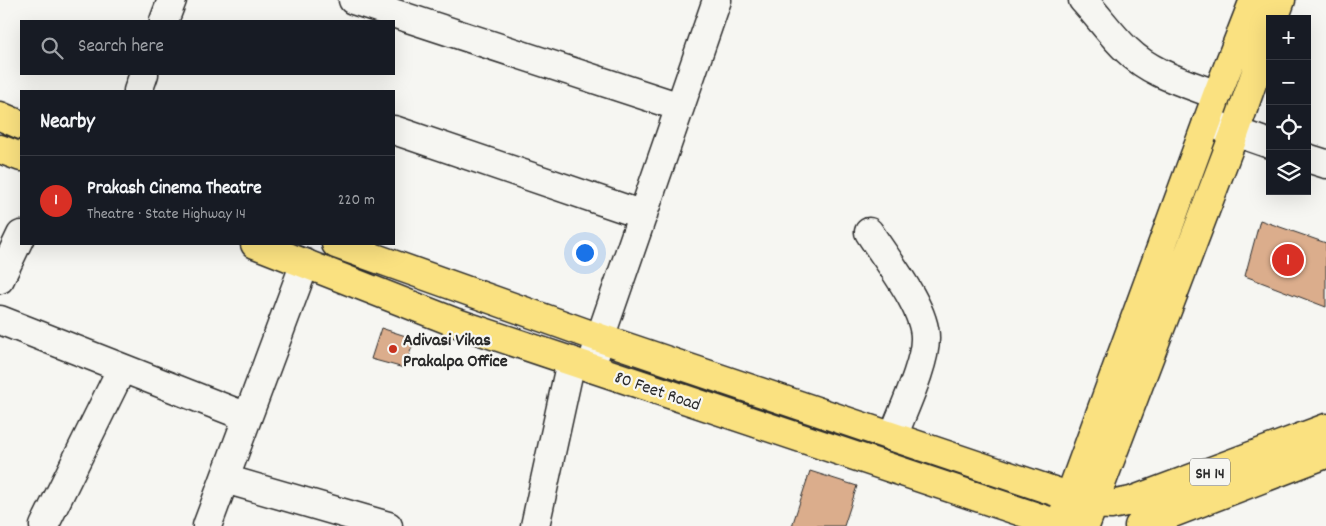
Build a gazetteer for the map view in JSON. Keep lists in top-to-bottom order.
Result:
{
  "streets": {
    "main road": ["80 Feet Road", "SH 14"]
  },
  "crossings": [
    ["80 Feet Road", "SH 14"]
  ],
  "places": ["Adivasi Vikas Prakalpa Office"],
  "page": {
    "map_buttons": ["+", "−"],
    "search": "Search here",
    "heading": "Nearby",
    "list": [
      {
        "mark": "1",
        "name": "Prakash Cinema Theatre",
        "note": "Theatre · State Highway 14",
        "value": "220 m"
      }
    ],
    "pins": "1"
  }
}
